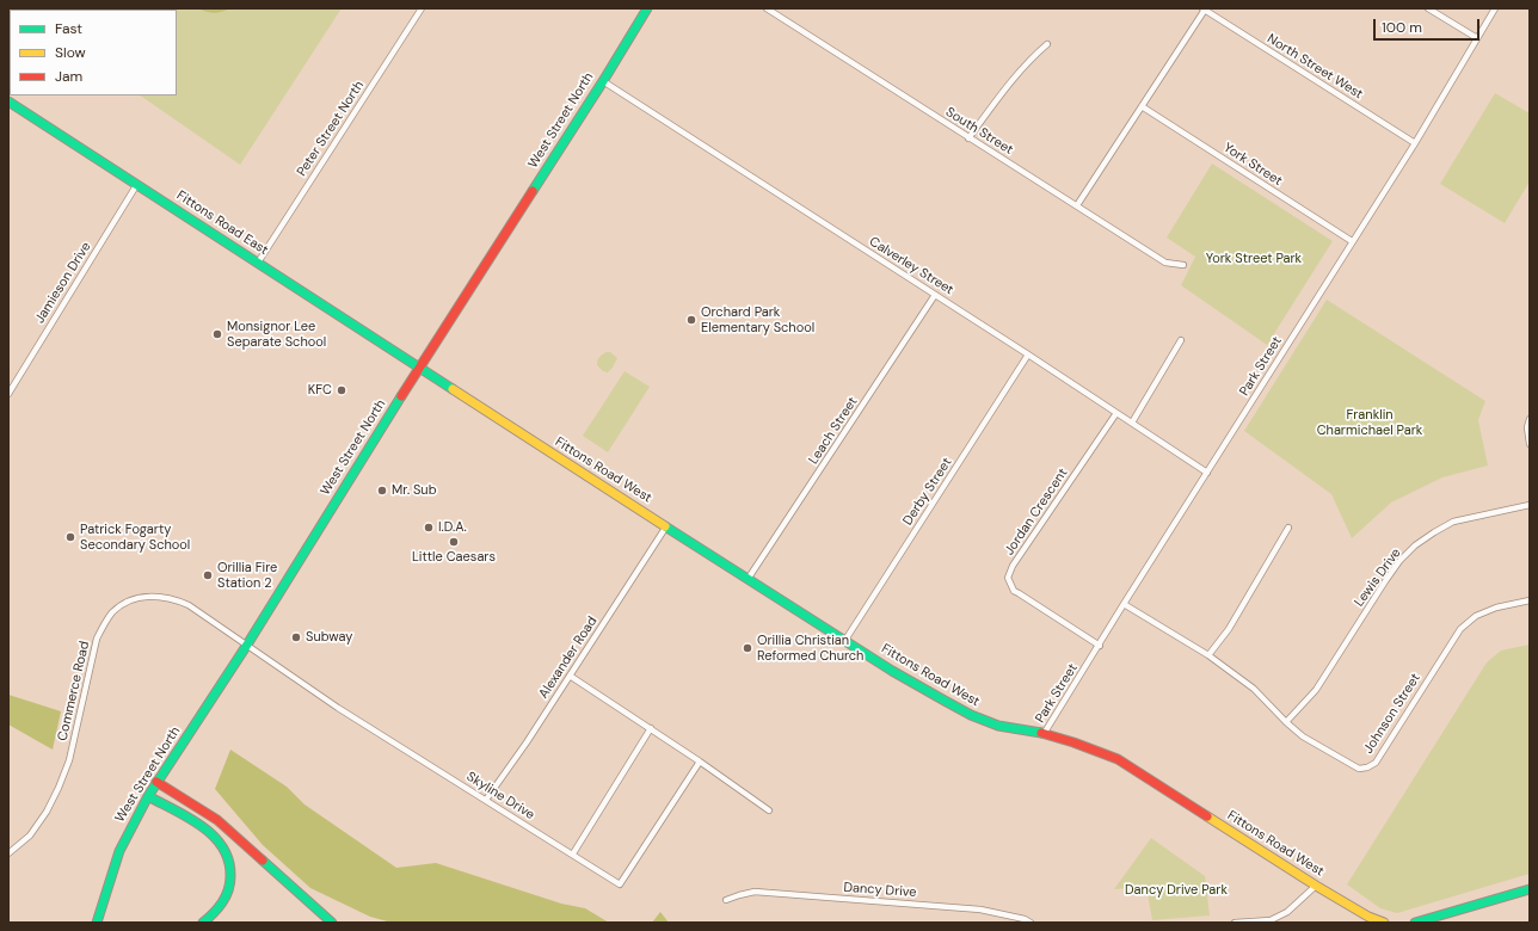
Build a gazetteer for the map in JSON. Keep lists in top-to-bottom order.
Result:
{
  "streets": {
    "main road": ["West Street North", "Fittons Road East", "Fittons Road West"],
    "street": [
      "North Street West",
      "Peter Street North",
      "South Street",
      "York Street",
      "Calverley Street",
      "Jamieson Drive",
      "Park Street",
      "Leach Street",
      "Derby Street",
      "Jordan Crescent",
      "Lewis Drive",
      "Alexander Road",
      "Commerce Road",
      "Johnson Street",
      "Skyline Drive",
      "Dancy Drive"
    ]
  },
  "crossings": [
    ["North Street West", "Park Street"],
    ["West Street North", "Fittons Road East"],
    ["West Street North", "Calverley Street"],
    ["West Street North", "Fittons Road West"],
    ["West Street North", "Commerce Road"],
    ["West Street North", "Skyline Drive"],
    ["Peter Street North", "Fittons Road East"],
    ["York Street", "Park Street"],
    ["Fittons Road East", "Jamieson Drive"],
    ["Fittons Road East", "Fittons Road West"],
    ["Calverley Street", "Park Street"],
    ["Calverley Street", "Leach Street"],
    ["Calverley Street", "Derby Street"],
    ["Calverley Street", "Jordan Crescent"],
    ["Park Street", "Fittons Road West"],
    ["Park Street", "Jordan Crescent"],
    ["Park Street", "Johnson Street"],
    ["Leach Street", "Fittons Road West"],
    ["Fittons Road West", "Derby Street"],
    ["Fittons Road West", "Alexander Road"],
    ["Lewis Drive", "Johnson Street"],
    ["Alexander Road", "Skyline Drive"],
    ["Commerce Road", "Skyline Drive"]
  ],
  "parks": ["York Street Park", "Franklin Charmichael Park", "Dancy Drive Park"],
  "places": [
    "Orchard Park Elementary School",
    "Monsignor Lee Separate School",
    "KFC",
    "Mr. Sub",
    "I.D.A.",
    "Patrick Fogarty Secondary School",
    "Little Caesars",
    "Orillia Fire Station 2",
    "Subway",
    "Orillia Christian Reformed Church"
  ],
  "legend": ["Fast", "Slow", "Jam"],
  "scale_bar": "100 m"
}
